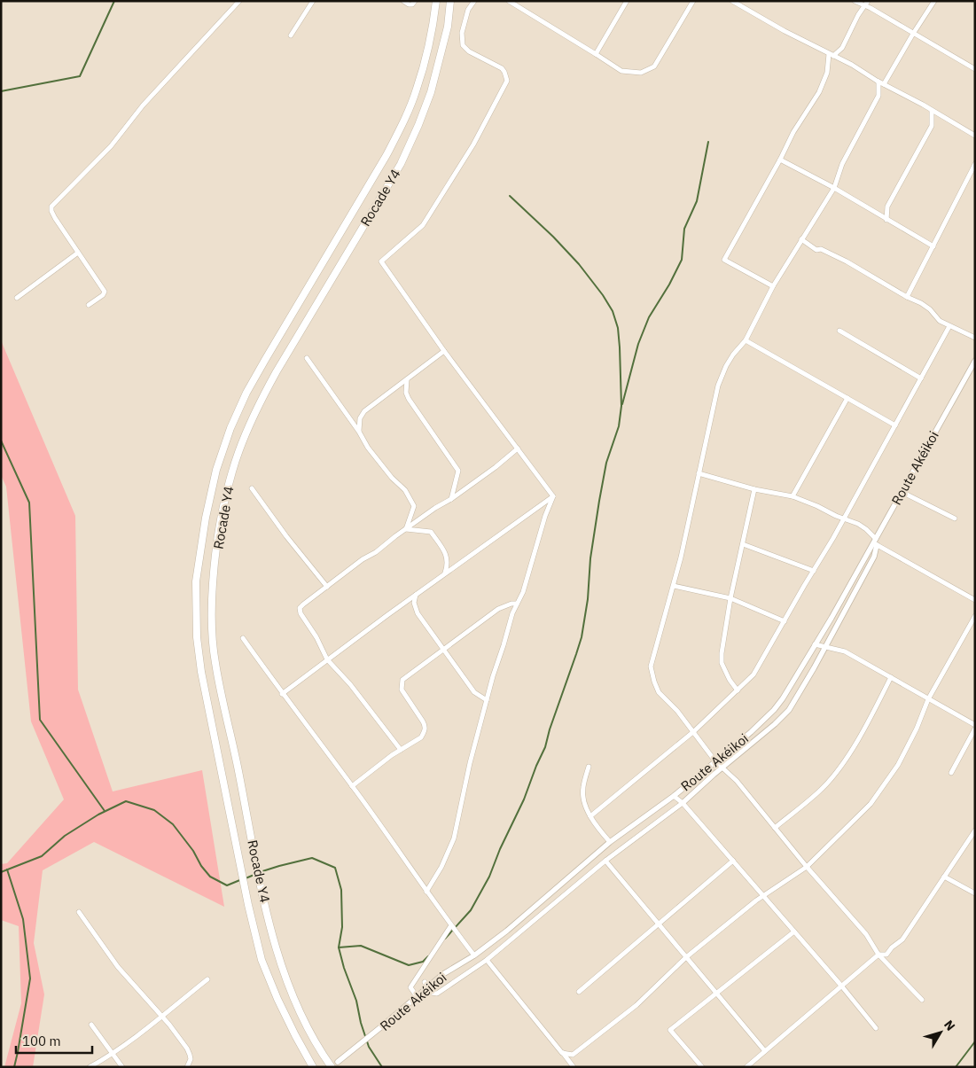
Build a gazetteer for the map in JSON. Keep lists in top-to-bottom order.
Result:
{
  "streets": {
    "highway": ["Rocade Y4"],
    "street": ["Route Akéikoi"]
  },
  "scale_bar": "100 m",
  "north": "top right"
}
